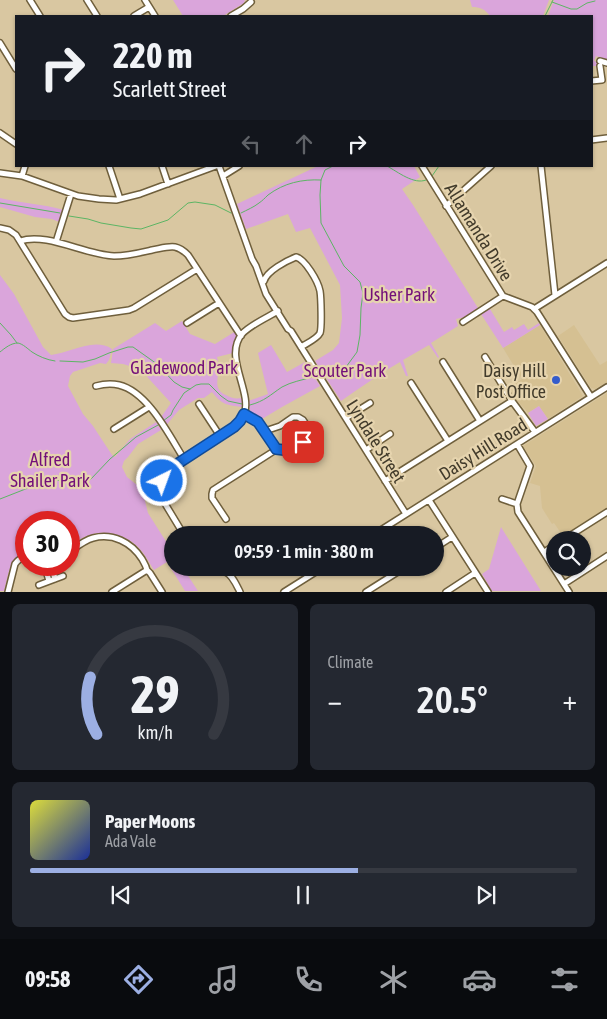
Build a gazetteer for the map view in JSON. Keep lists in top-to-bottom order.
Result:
{
  "streets": {
    "street": ["Allamanda Drive", "Lyndale Street", "Daisy Hill Road"]
  },
  "crossings": [
    ["Lyndale Street", "Daisy Hill Road"]
  ],
  "parks": [
    "Usher Park",
    "Gladewood Park",
    "Scouter Park",
    "Alfred Shailer Park"
  ],
  "places": ["Daisy Hill Post Office"],
  "page": {
    "turn": ["220 m", "Scarlett Street"],
    "limit": "30",
    "trip": "09:59 · 1 min · 380 m",
    "tile": "Climate",
    "heat": ["−", "20.5°", "+"],
    "song": ["Paper Moons", "Ada Vale"],
    "tabs": "09:58",
    "gauge": ["29", "km/h"]
  }
}
